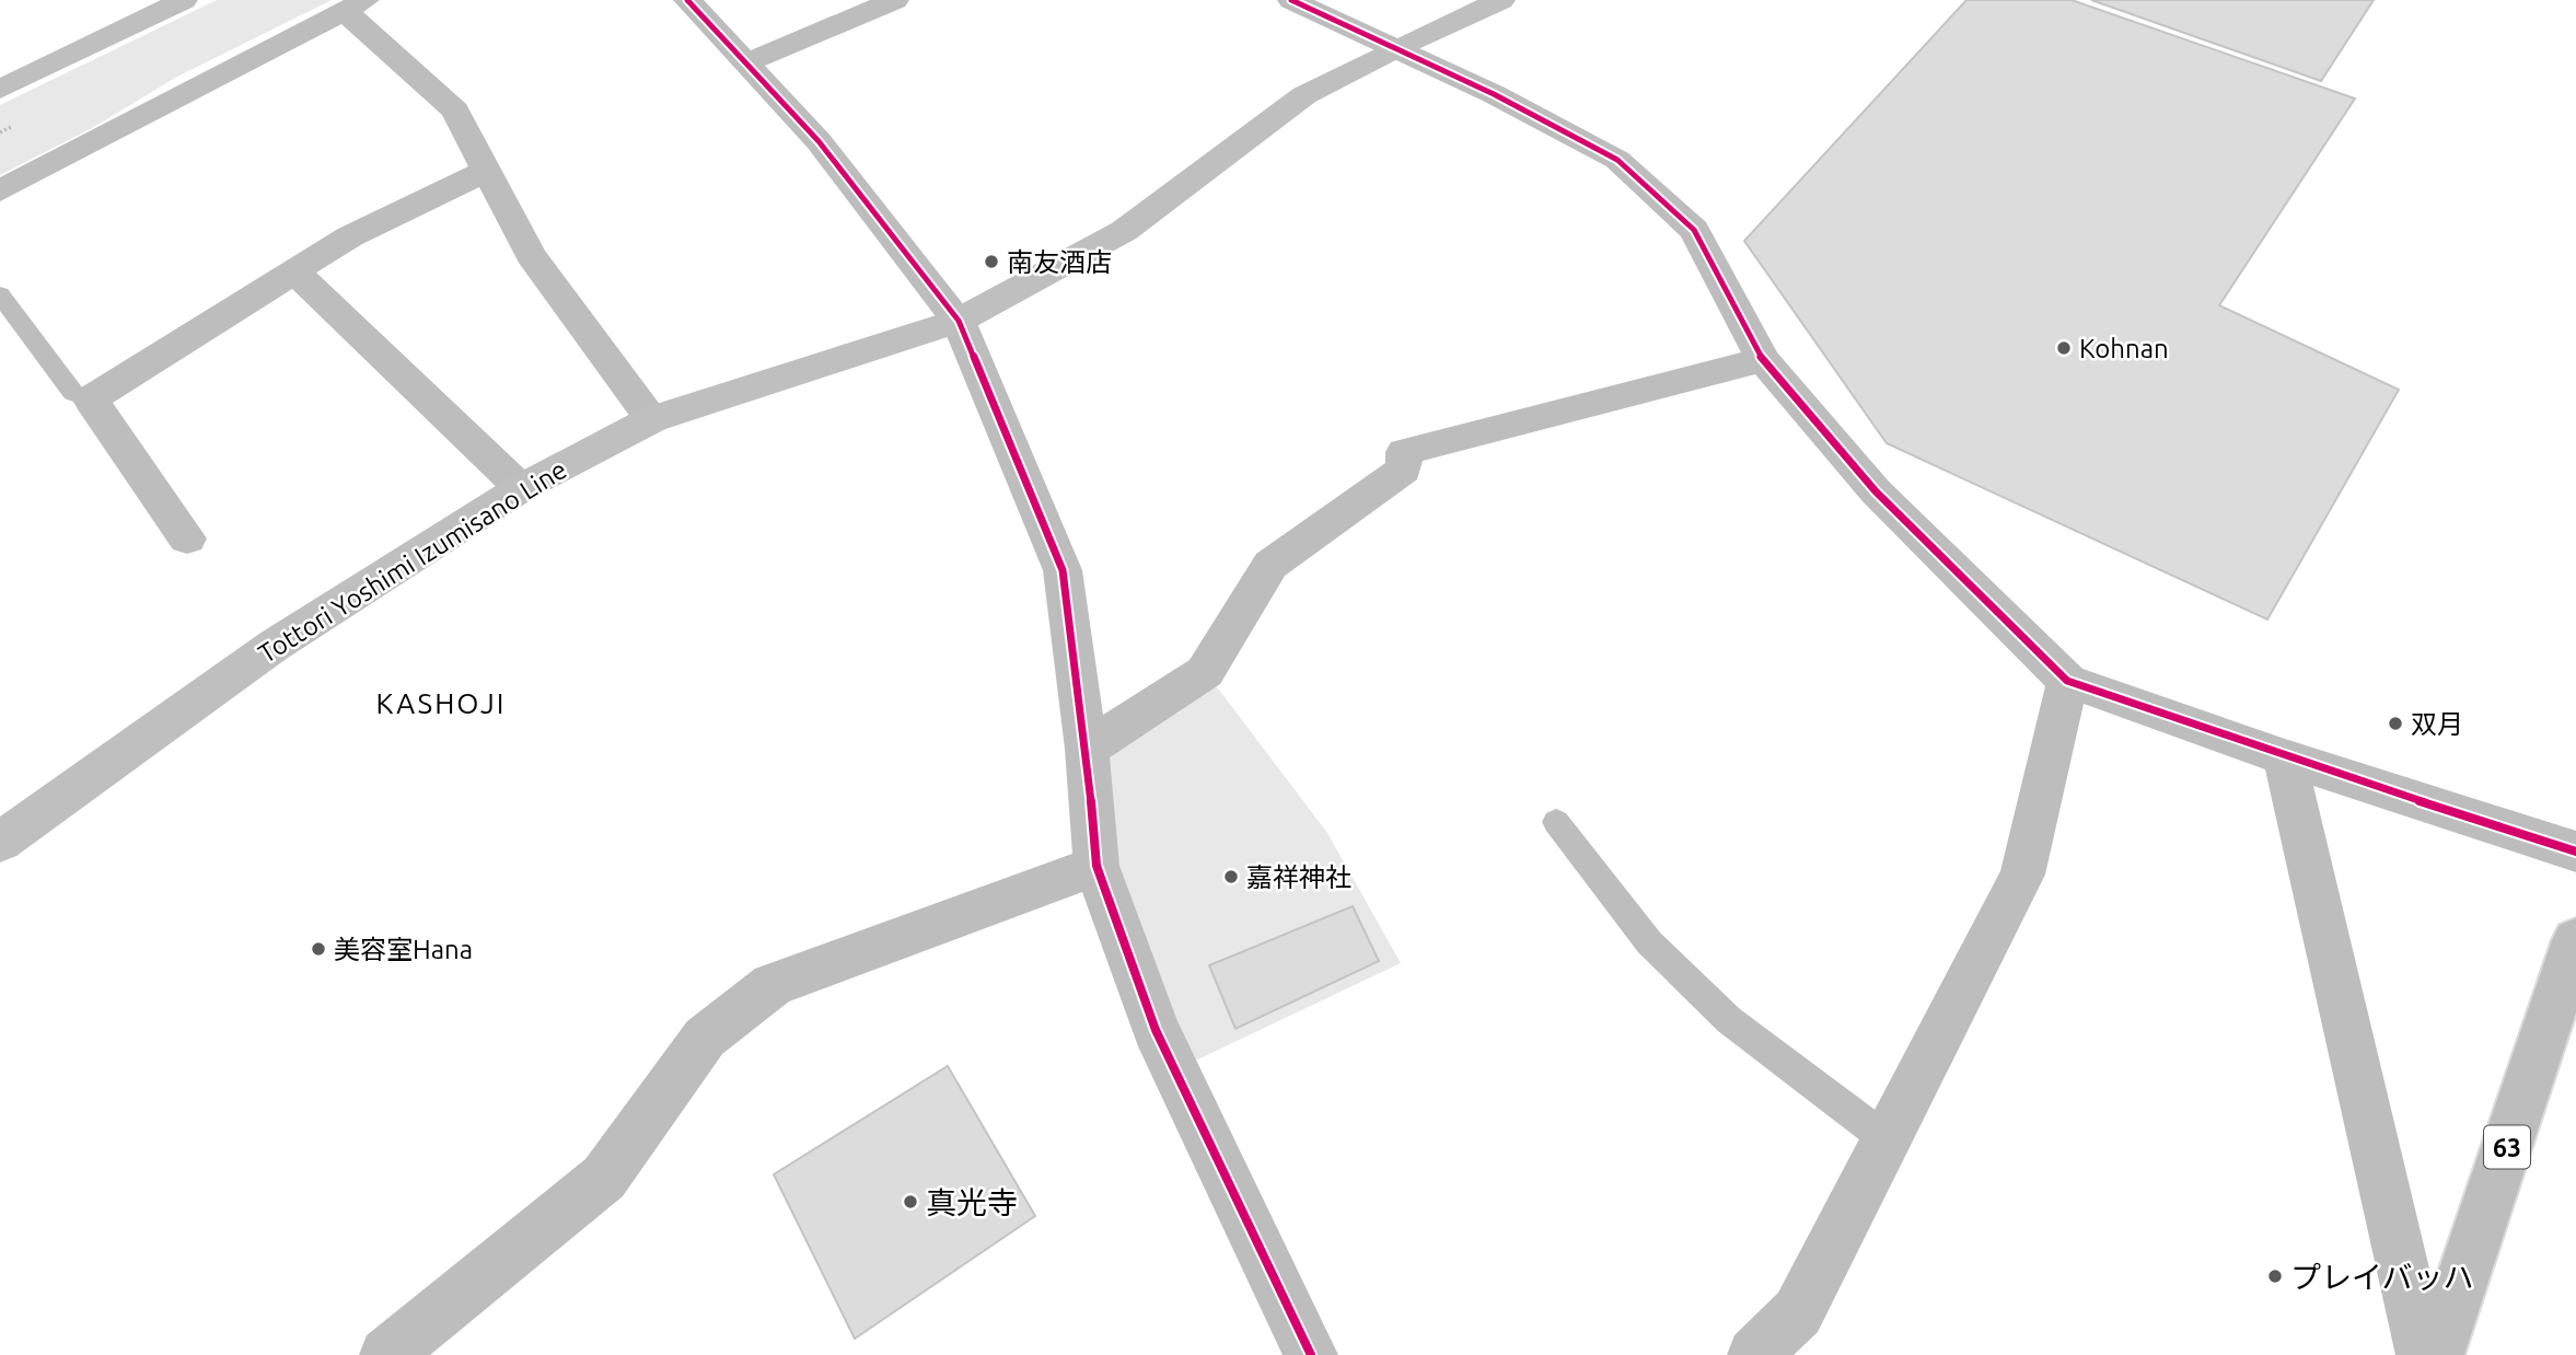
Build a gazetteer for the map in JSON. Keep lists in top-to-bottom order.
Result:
{
  "streets": {
    "main road": ["Tottori Yoshimi Izumisano Line"],
    "street": ["63"]
  },
  "districts": ["KASHOJI"],
  "places": [
    "南友酒店",
    "Kohnan",
    "双月",
    "嘉祥神社",
    "美容室Hana",
    "真光寺",
    "プレイバッハ"
  ]
}
